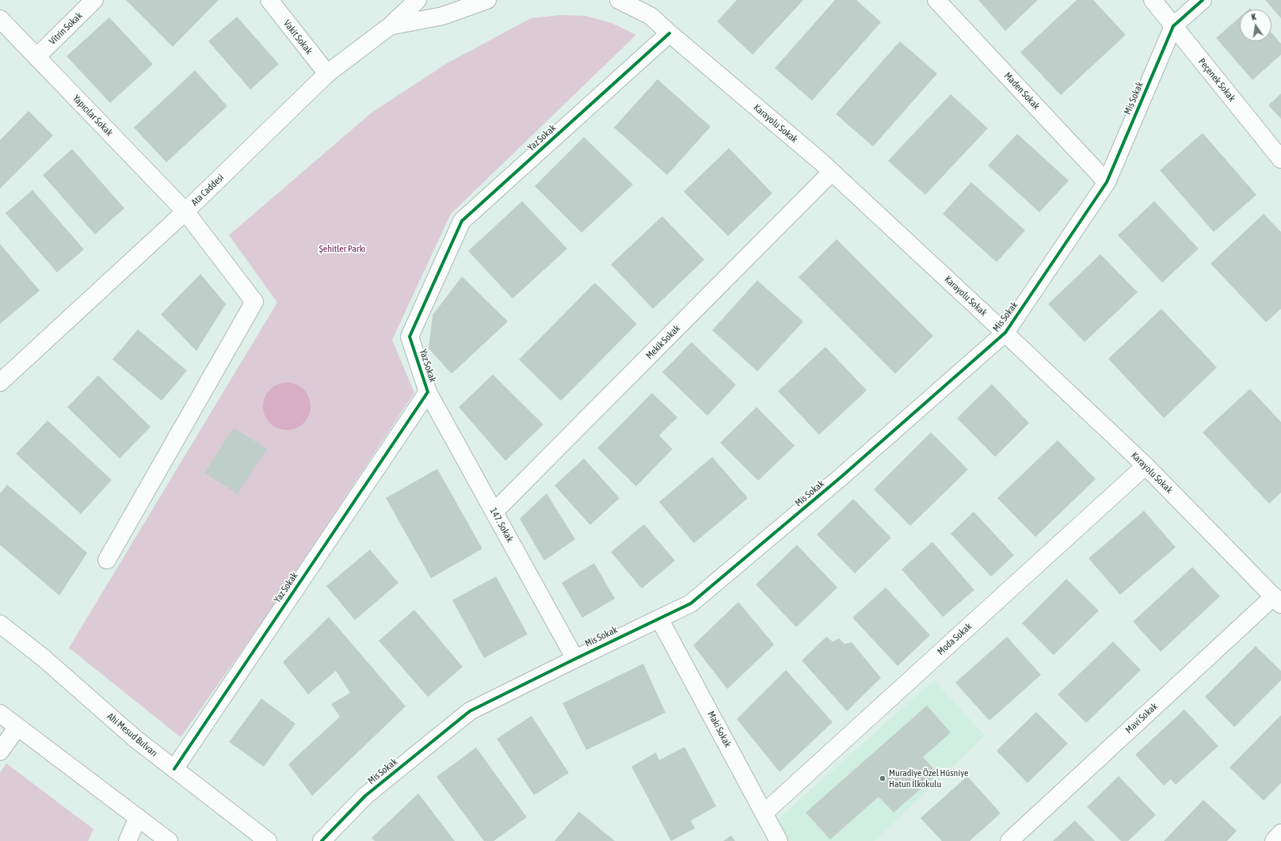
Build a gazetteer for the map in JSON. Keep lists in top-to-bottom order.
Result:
{
  "streets": {
    "street": [
      "Vitrin Sokak",
      "Vakit Sokak",
      "Peçenek Sokak",
      "Maden Sokak",
      "Mis Sokak",
      "Yapıcılar Sokak",
      "Karayolu Sokak",
      "Yaz Sokak",
      "Ata Caddesi",
      "Mekik Sokak",
      "147. Sokak",
      "Moda Sokak",
      "Mavi Sokak",
      "Maki Sokak",
      "Ahi Mesud Bulvarı"
    ]
  },
  "crossings": [
    ["Vitrin Sokak", "Yapıcılar Sokak"],
    ["Vakit Sokak", "Ata Caddesi"],
    ["Peçenek Sokak", "Mis Sokak"],
    ["Maden Sokak", "Mis Sokak"],
    ["Mis Sokak", "Karayolu Sokak"],
    ["Mis Sokak", "147. Sokak"],
    ["Mis Sokak", "Maki Sokak"],
    ["Yapıcılar Sokak", "Ata Caddesi"],
    ["Karayolu Sokak", "Yaz Sokak"],
    ["Karayolu Sokak", "Mekik Sokak"],
    ["Karayolu Sokak", "Moda Sokak"],
    ["Karayolu Sokak", "Mavi Sokak"],
    ["Yaz Sokak", "147. Sokak"],
    ["Yaz Sokak", "Ahi Mesud Bulvarı"],
    ["Mekik Sokak", "147. Sokak"],
    ["Moda Sokak", "Maki Sokak"]
  ],
  "parks": ["Şehitler Parkı"],
  "places": ["Muradiye Özel Hüsniye Hatun İlkokulu"],
  "north": "top"
}
